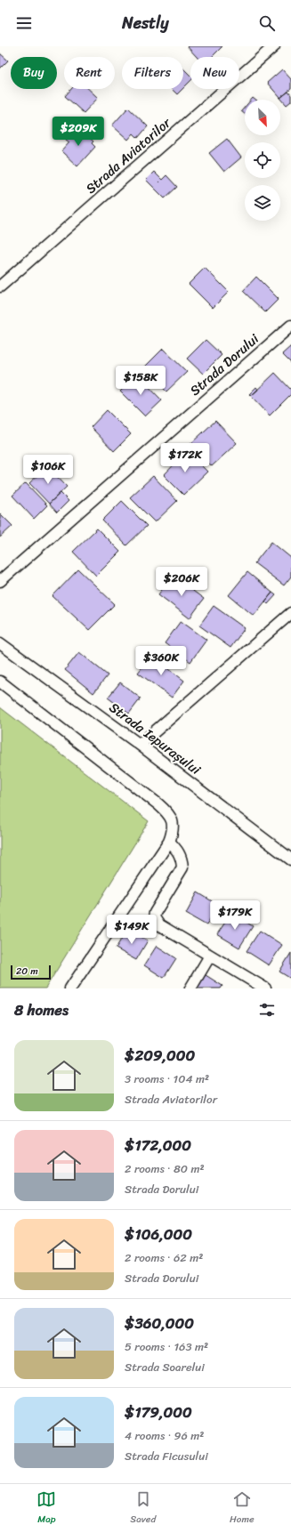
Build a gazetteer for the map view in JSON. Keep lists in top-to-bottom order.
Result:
{
  "streets": {
    "street": ["Strada Aviatorilor", "Strada Dorului", "Strada Iepurașului"]
  },
  "scale_bar": "20 m",
  "north": "bottom right",
  "page": {
    "header": "Nestly",
    "chip": [
      "Buy",
      "Rent",
      "Filters",
      "New"
    ],
    "price": [
      "$209K",
      "$158K",
      "$172K",
      "$106K",
      "$206K",
      "$360K",
      "$179K",
      "$149K"
    ],
    "scale": "20 m",
    "heading": "8 homes",
    "list": [
      {
        "name": "$209,000",
        "note": "3 rooms · 104 m² · Strada Aviatorilor"
      },
      {
        "name": "$172,000",
        "note": "2 rooms · 80 m² · Strada Dorului"
      },
      {
        "name": "$106,000",
        "note": "2 rooms · 62 m² · Strada Dorului"
      },
      {
        "name": "$360,000",
        "note": "5 rooms · 163 m² · Strada Soarelui"
      },
      {
        "name": "$179,000",
        "note": "4 rooms · 96 m² · Strada Ficusului"
      }
    ],
    "tabs": ["Map", "Saved", "Home"]
  }
}
